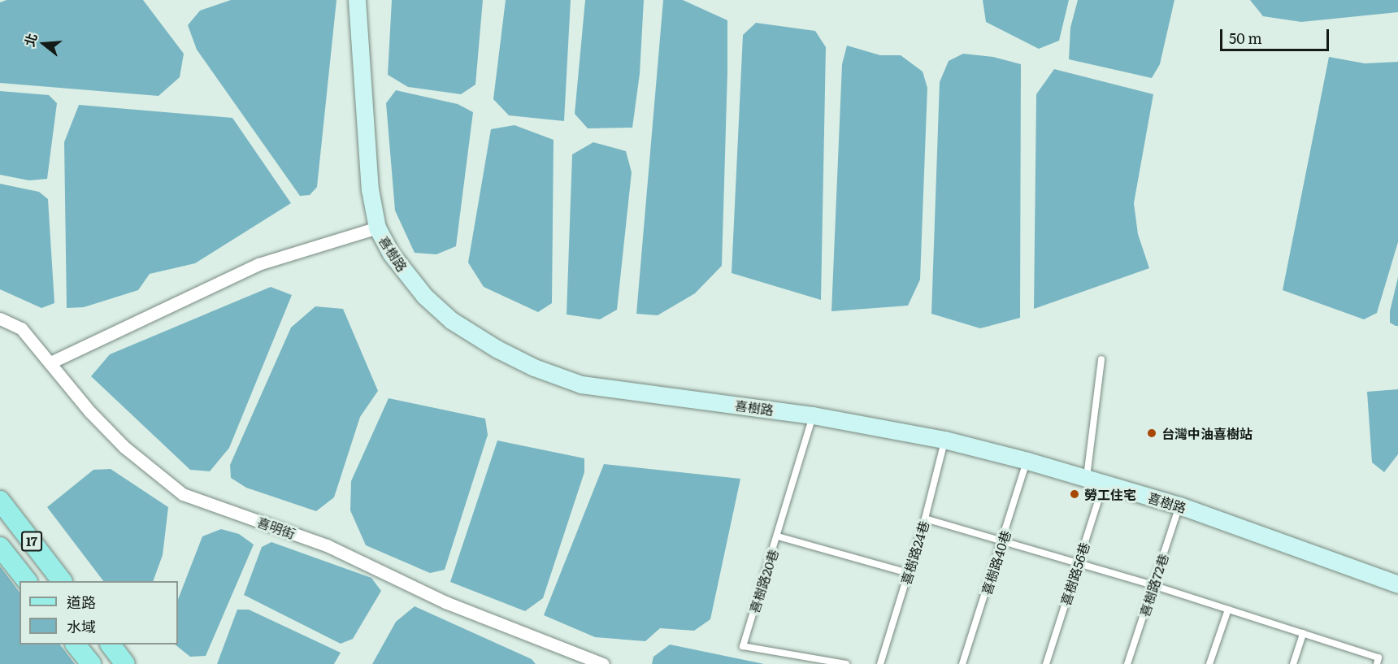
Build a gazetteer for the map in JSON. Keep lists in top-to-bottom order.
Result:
{
  "streets": {
    "main road": ["17"],
    "street": ["喜樹路", "喜明街"],
    "lane": [
      "喜樹路24巷",
      "喜樹路40巷",
      "喜樹路56巷",
      "喜樹路20巷",
      "喜樹路72巷"
    ]
  },
  "crossings": [
    ["喜樹路", "喜樹路24巷"],
    ["喜樹路", "喜樹路40巷"],
    ["喜樹路", "喜樹路56巷"],
    ["喜樹路", "喜樹路20巷"],
    ["喜樹路", "喜樹路72巷"]
  ],
  "places": ["台灣中油喜樹站", "勞工住宅"],
  "legend": ["道路", "水域"],
  "scale_bar": "50 m",
  "north": "left"
}
